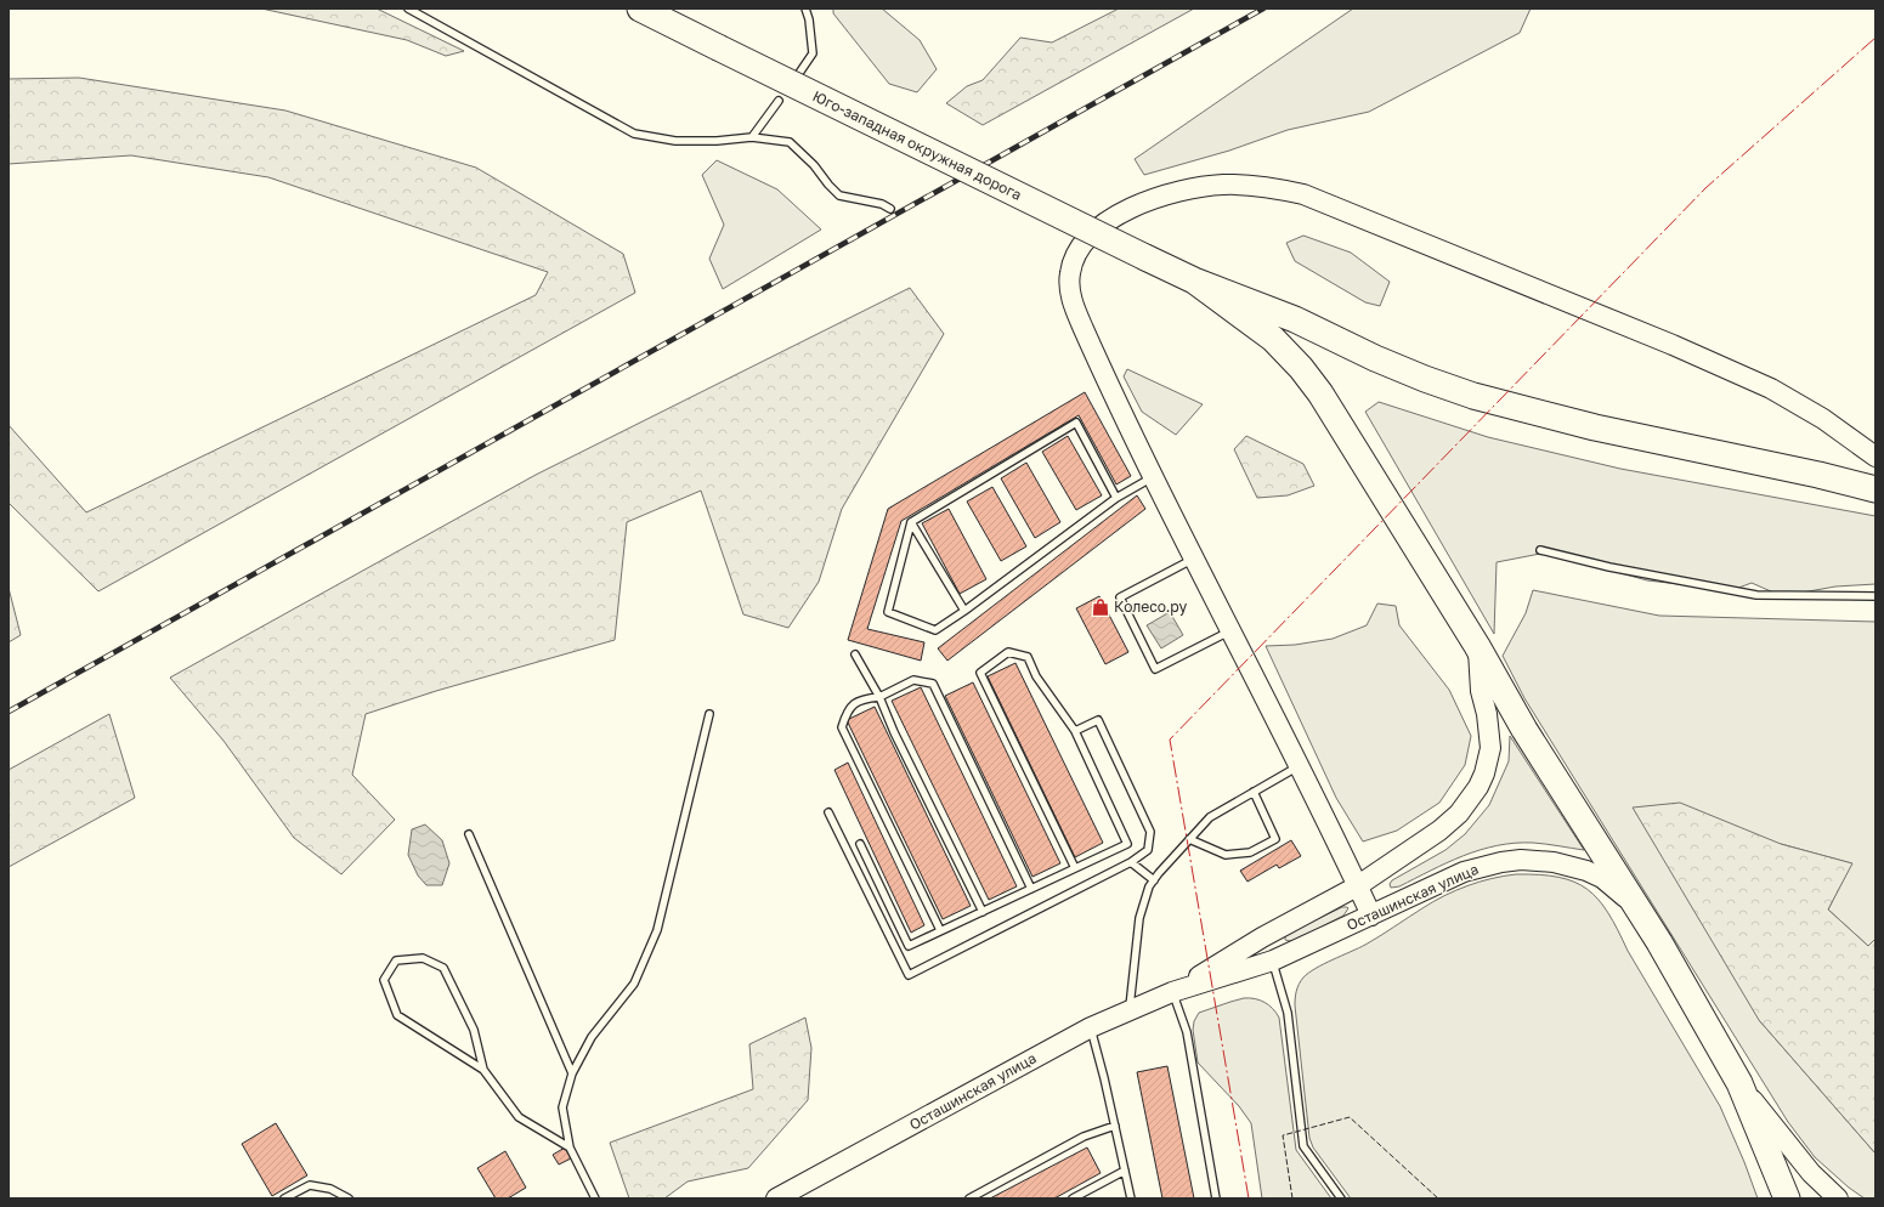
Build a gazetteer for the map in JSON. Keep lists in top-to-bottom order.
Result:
{
  "streets": {
    "highway": ["Юго-западная окружная дорога"],
    "street": ["Осташинская улица"]
  },
  "places": {
    "shop": ["Колесо.ру"]
  }
}
